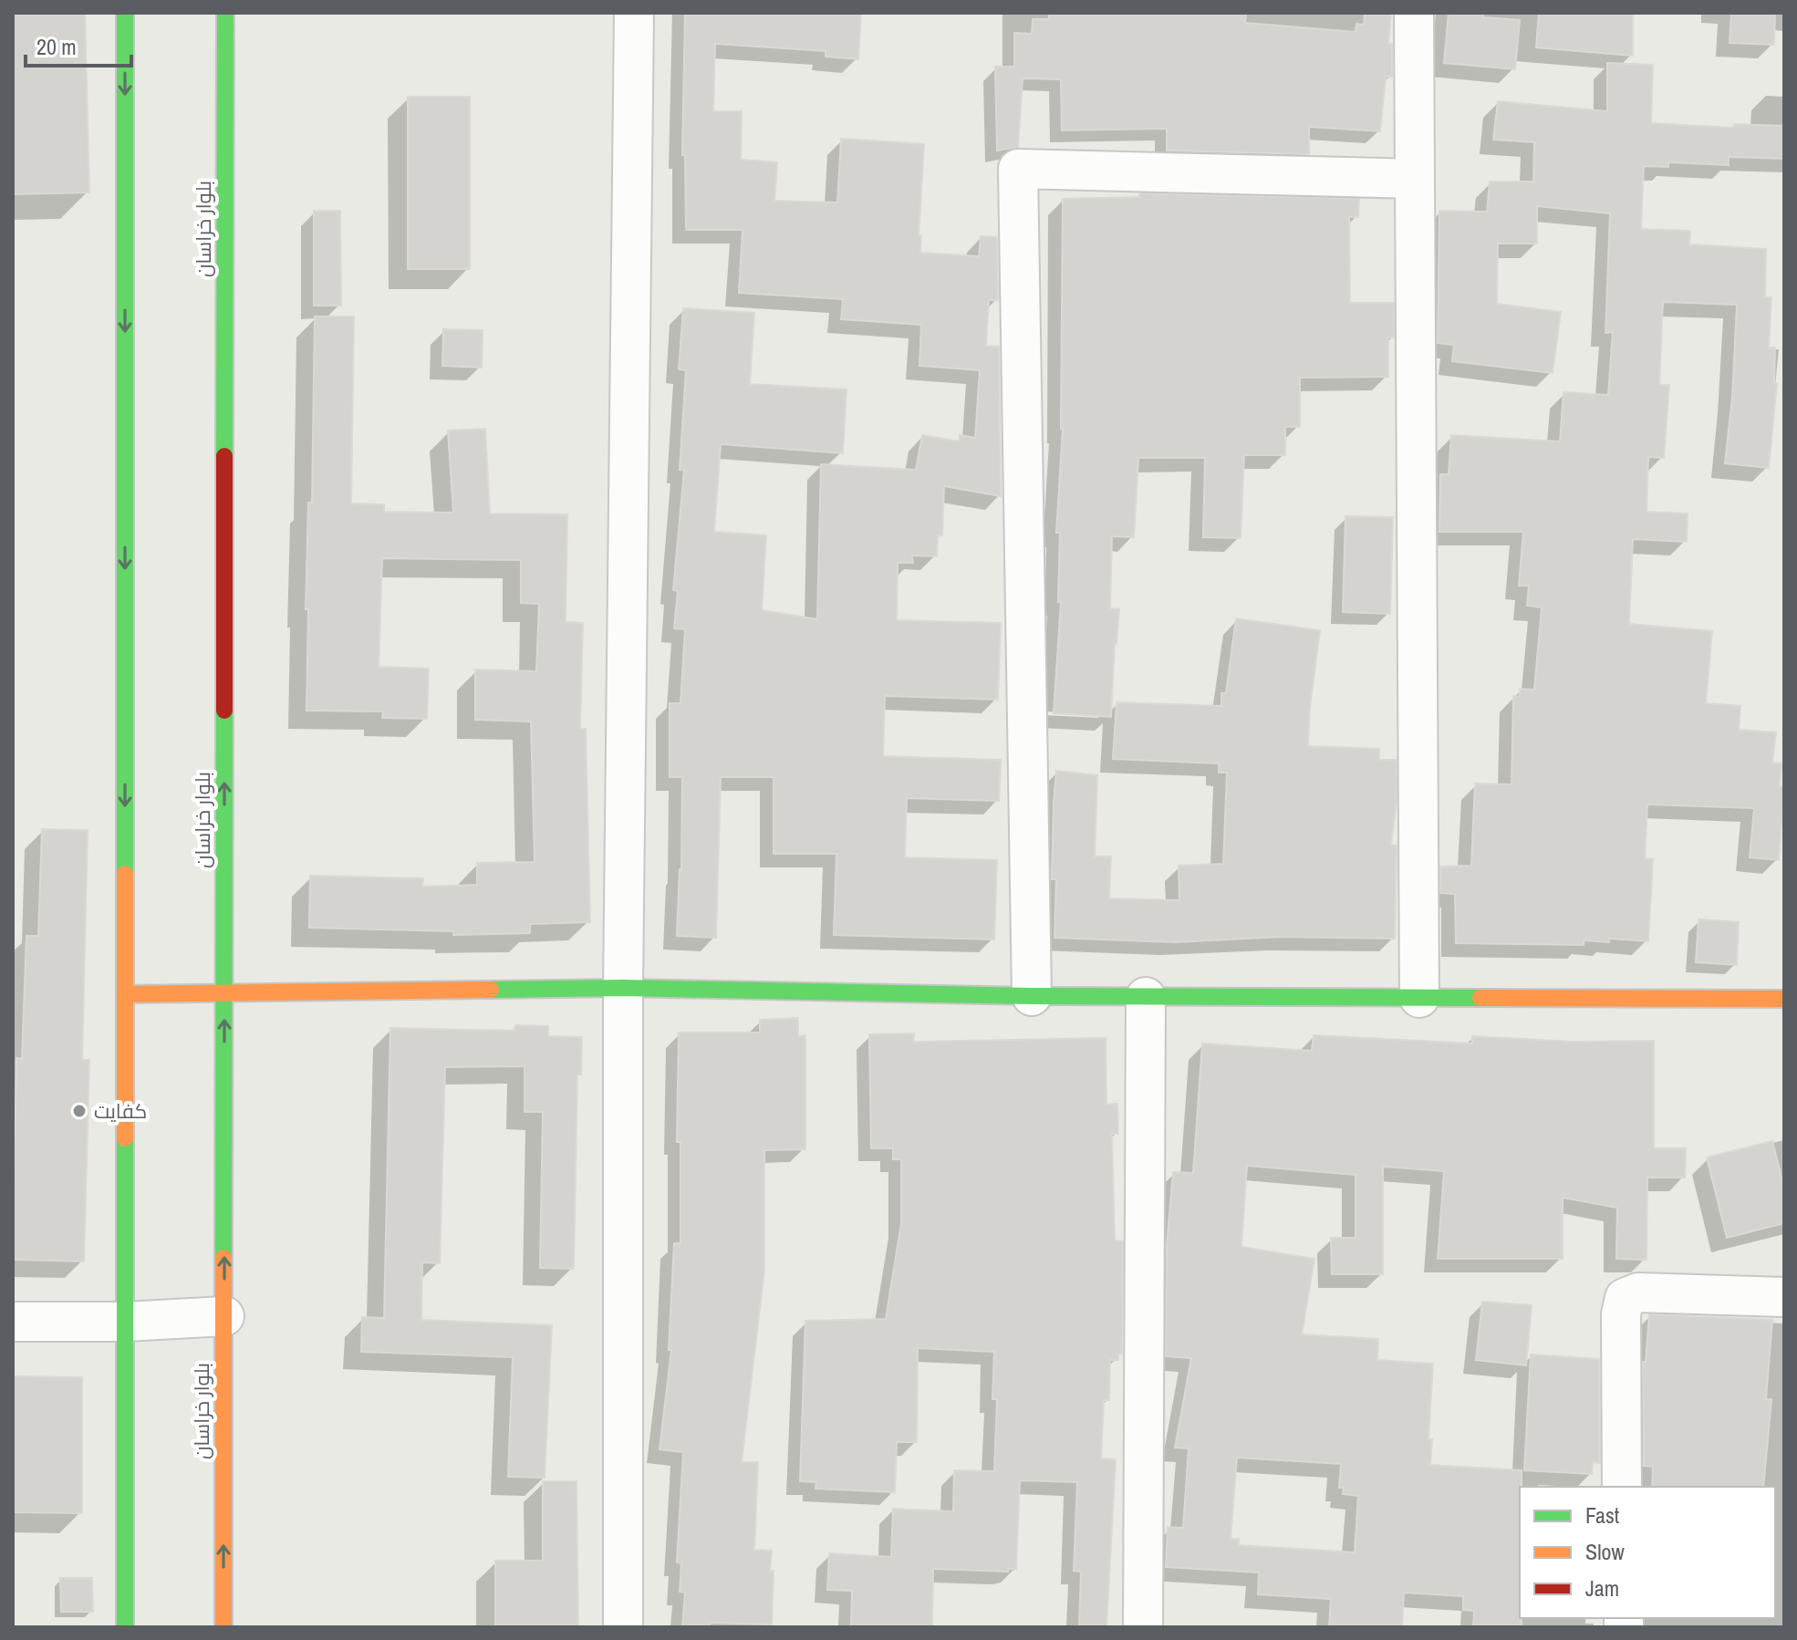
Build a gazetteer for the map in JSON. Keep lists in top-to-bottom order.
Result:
{
  "streets": {
    "main road": ["بلوار خراسان"]
  },
  "places": ["کفایت"],
  "legend": ["Fast", "Slow", "Jam"],
  "scale_bar": "20 m"
}
